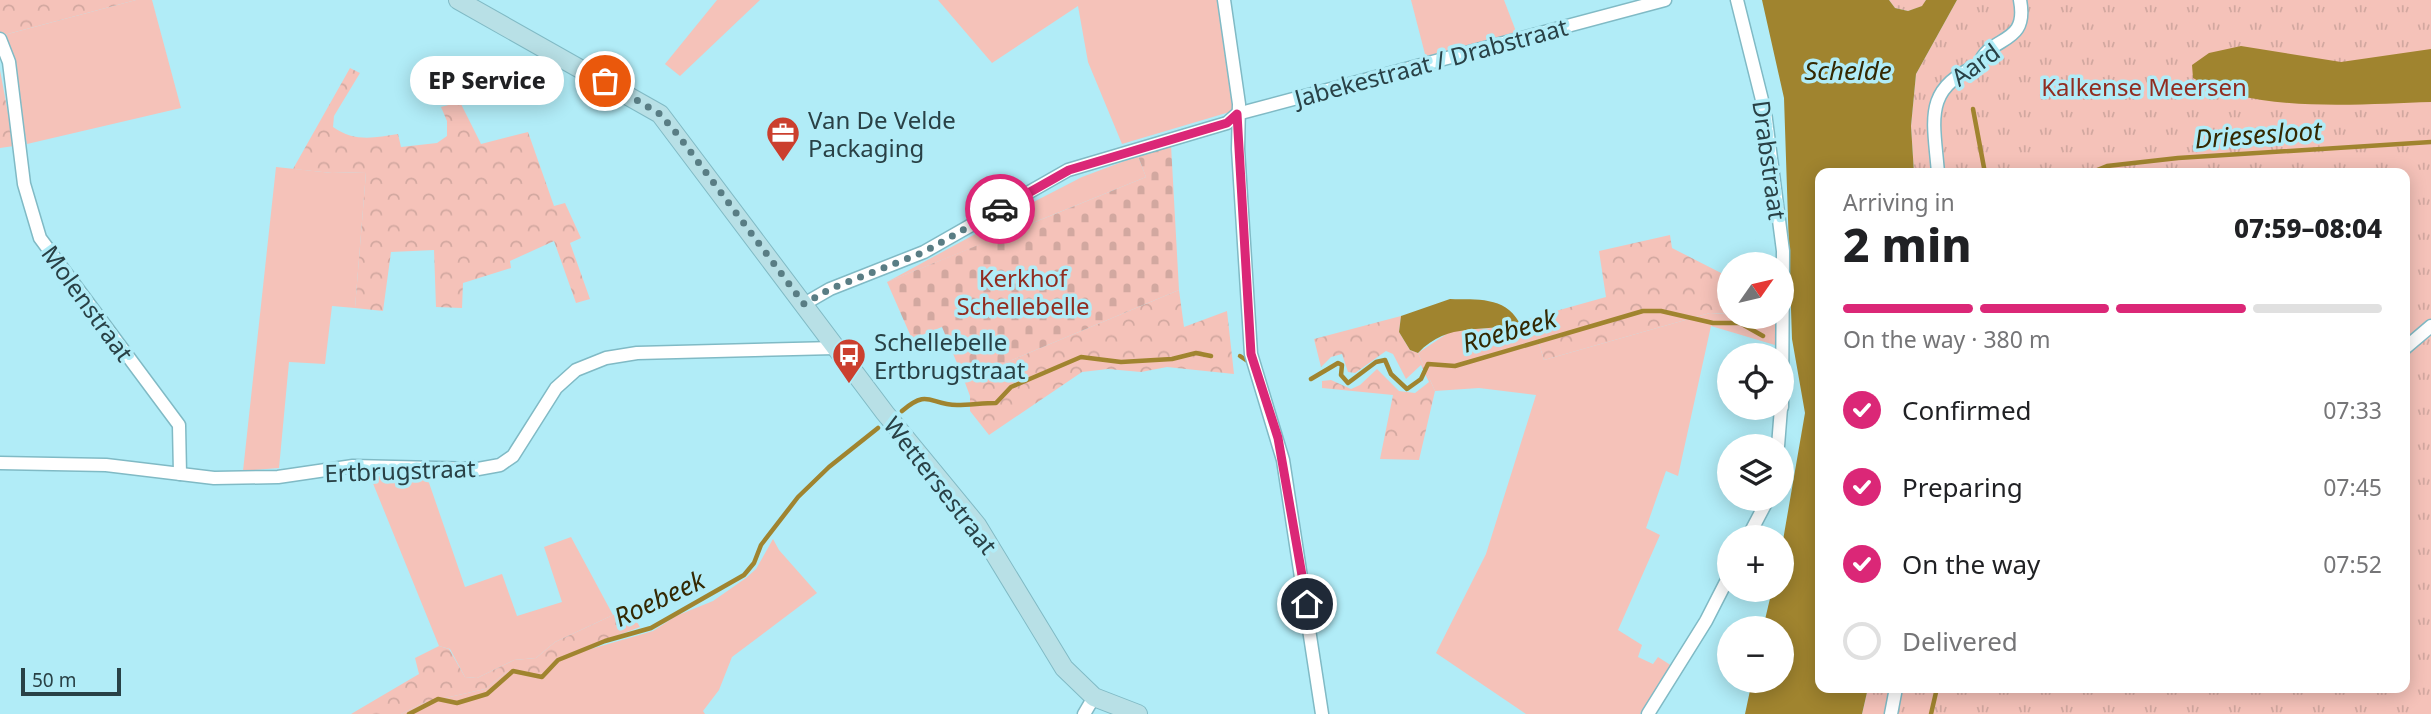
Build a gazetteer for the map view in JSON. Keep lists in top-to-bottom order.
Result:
{
  "streets": {
    "main road": ["Wettersestraat"],
    "street": [
      "Jabekestraat / Drabstraat",
      "Aard",
      "Drabstraat",
      "Molenstraat",
      "Ertbrugstraat"
    ]
  },
  "crossings": [
    ["Jabekestraat / Drabstraat", "Wettersestraat"],
    ["Molenstraat", "Ertbrugstraat"],
    ["Ertbrugstraat", "Wettersestraat"]
  ],
  "water": ["Schelde", "Driesesloot", "Roebeek"],
  "parks": ["Kalkense Meersen", "Kerkhof Schellebelle"],
  "places": {
    "other": ["EP Service"],
    "office": ["Van De Velde Packaging"],
    "bus stop": ["Schellebelle Ertbrugstraat"]
  },
  "scale_bar": "50 m",
  "north": "top right",
  "page": {
    "bubble": "EP Service",
    "heading": ["2 min", "Arriving in", "07:59–08:04"],
    "map_buttons": ["+", "−"],
    "bar": "On the way · 380 m",
    "list": [
      ["Confirmed", "07:33"],
      ["Preparing", "07:45"],
      ["On the way", "07:52"],
      "Delivered"
    ],
    "scale": "50 m"
  }
}
